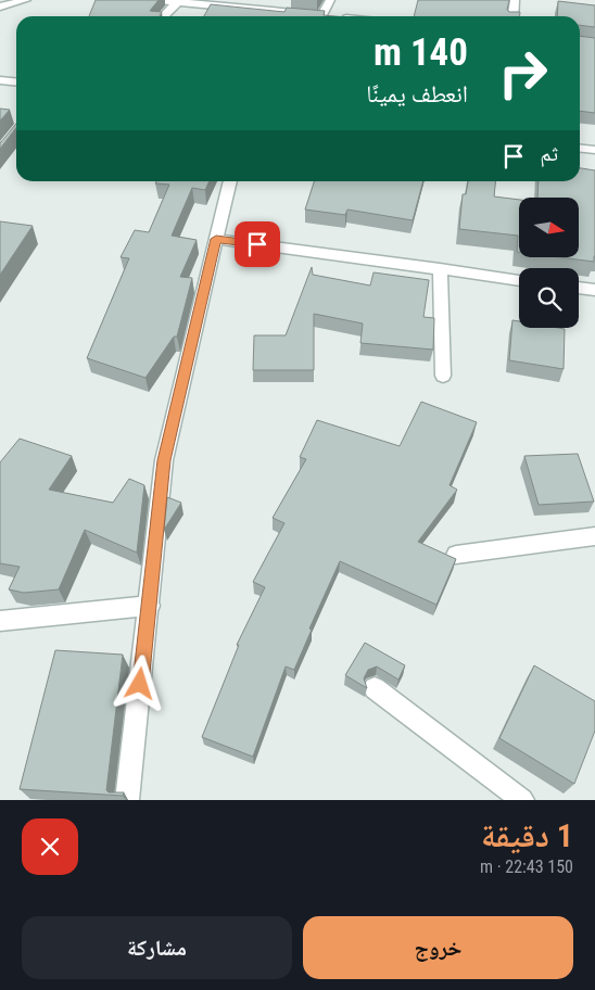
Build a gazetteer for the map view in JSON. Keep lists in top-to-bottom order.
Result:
{
  "north": "right",
  "page": {
    "turn": ["140 m", "انعطف يمينًا"],
    "then": "ثم",
    "heading": ["1 دقيقة", "150 m · 22:43"],
    "buttons": ["خروج", "مشاركة"]
  }
}
